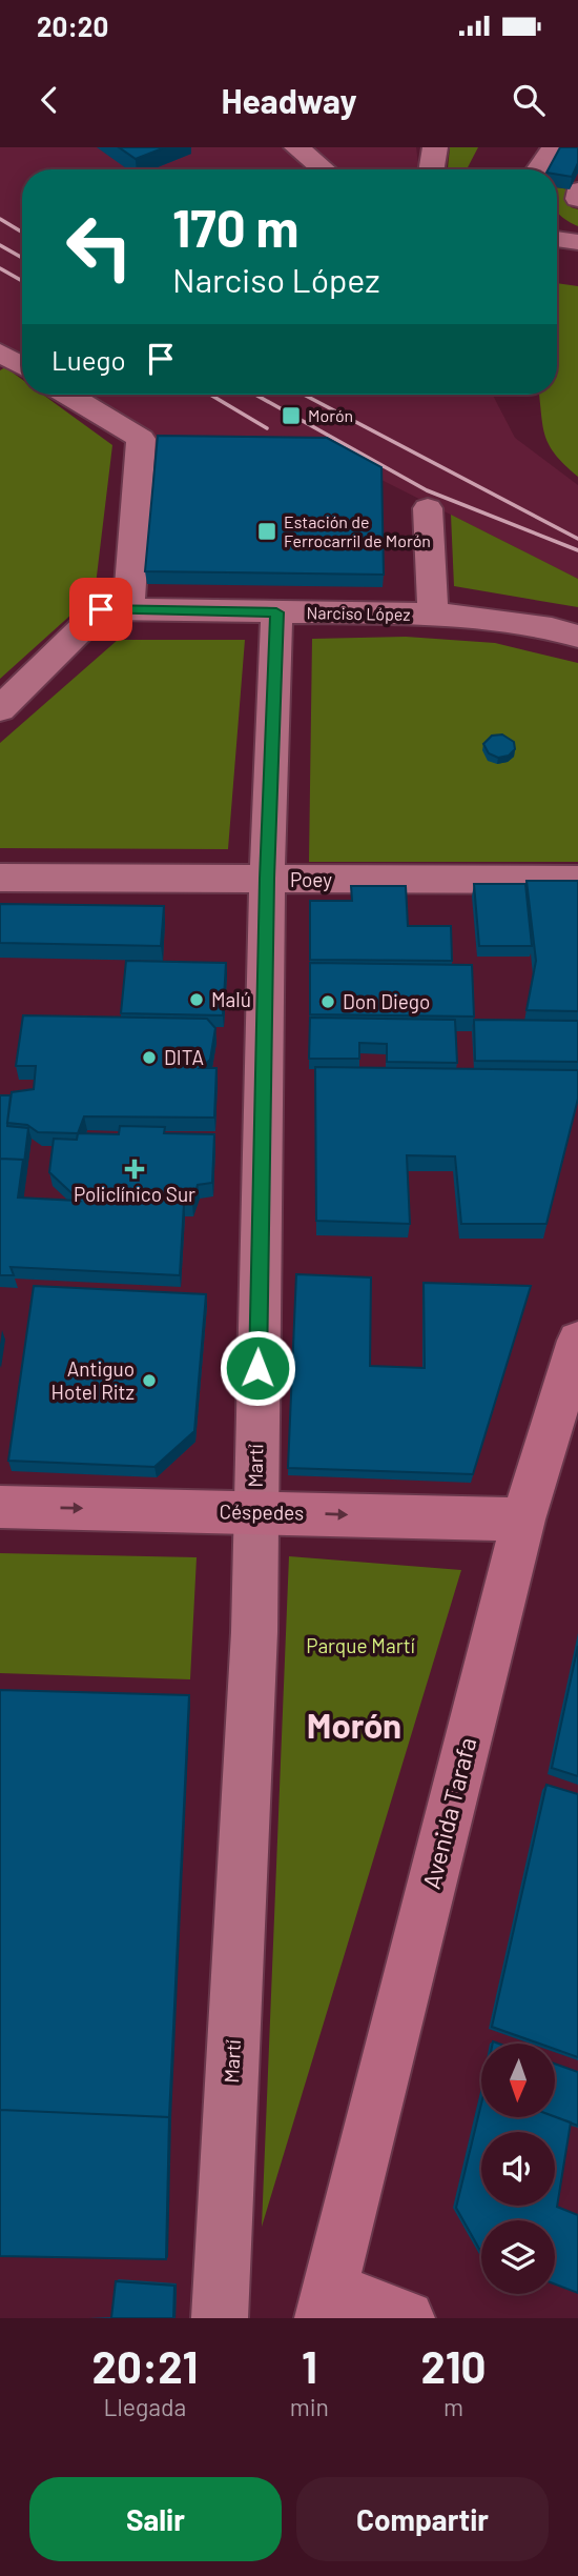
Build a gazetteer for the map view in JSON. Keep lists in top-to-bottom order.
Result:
{
  "streets": {
    "main road": ["Céspedes", "Avenida Tarafa"],
    "street": ["Narciso López", "Poey", "Martí"]
  },
  "crossings": [
    ["Narciso López", "Martí"],
    ["Poey", "Martí"],
    ["Martí", "Céspedes"],
    ["Céspedes", "Avenida Tarafa"]
  ],
  "one_way": ["Céspedes"],
  "districts": ["Morón"],
  "parks": ["Parque Martí"],
  "places": {
    "transit": ["Morón", "Estación de Ferrocarril de Morón"],
    "other": [
      "Malú",
      "Don Diego",
      "DITA",
      "Antiguo Hotel Ritz"
    ],
    "health": ["Policlínico Sur"]
  },
  "north": "bottom",
  "page": {
    "status": "20:20",
    "header": "Headway",
    "turn": ["170 m", "Narciso López"],
    "then": "Luego",
    "eta": [
      "20:21",
      "Llegada",
      "1",
      "min",
      "210",
      "m"
    ],
    "buttons": ["Salir", "Compartir"]
  }
}
